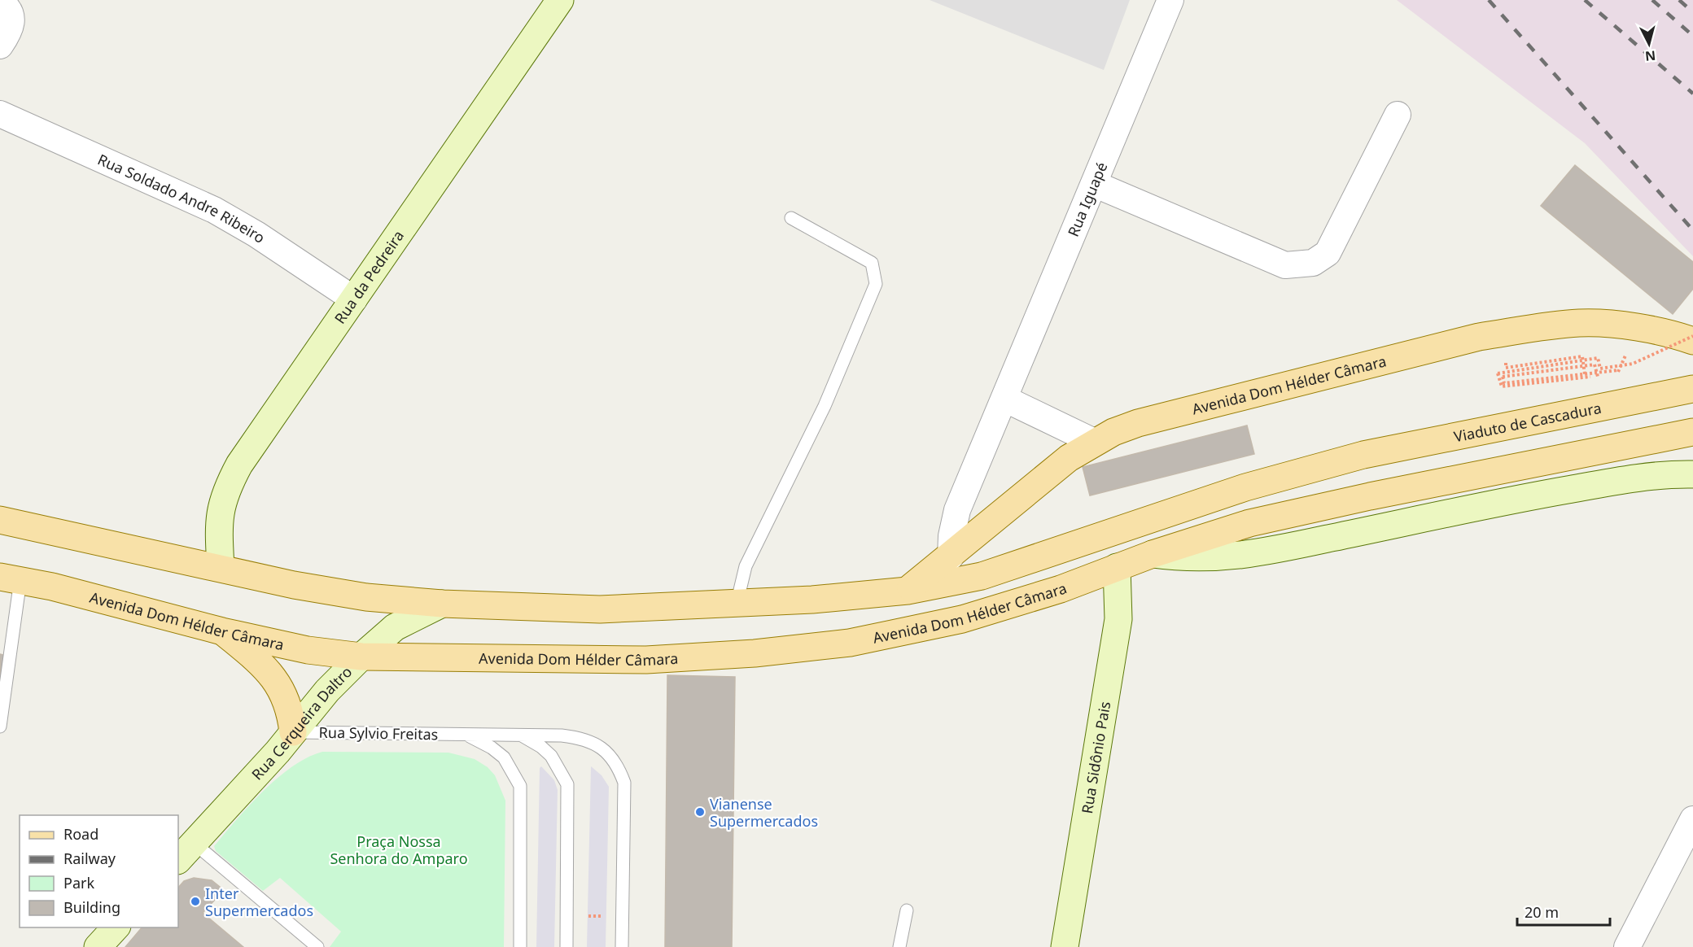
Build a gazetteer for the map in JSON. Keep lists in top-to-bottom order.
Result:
{
  "streets": {
    "main road": [
      "Rua da Pedreira",
      "Avenida Dom Hélder Câmara",
      "Viaduto de Cascadura",
      "Rua Cerqueira Daltro",
      "Rua Sidônio Pais"
    ],
    "street": ["Rua Soldado Andre Ribeiro", "Rua Iguapé"],
    "lane": ["Rua Sylvio Freitas"]
  },
  "crossings": [
    ["Rua Soldado Andre Ribeiro", "Rua da Pedreira"],
    ["Rua Iguapé", "Avenida Dom Hélder Câmara"],
    ["Avenida Dom Hélder Câmara", "Viaduto de Cascadura"],
    ["Avenida Dom Hélder Câmara", "Rua Cerqueira Daltro"],
    ["Avenida Dom Hélder Câmara", "Rua Sidônio Pais"],
    ["Rua Cerqueira Daltro", "Rua Sylvio Freitas"]
  ],
  "parks": ["Praça Nossa Senhora do Amparo"],
  "places": ["Vianense Supermercados", "Inter Supermercados"],
  "legend": [
    "Road",
    "Railway",
    "Park",
    "Building"
  ],
  "scale_bar": "20 m",
  "north": "bottom"
}
